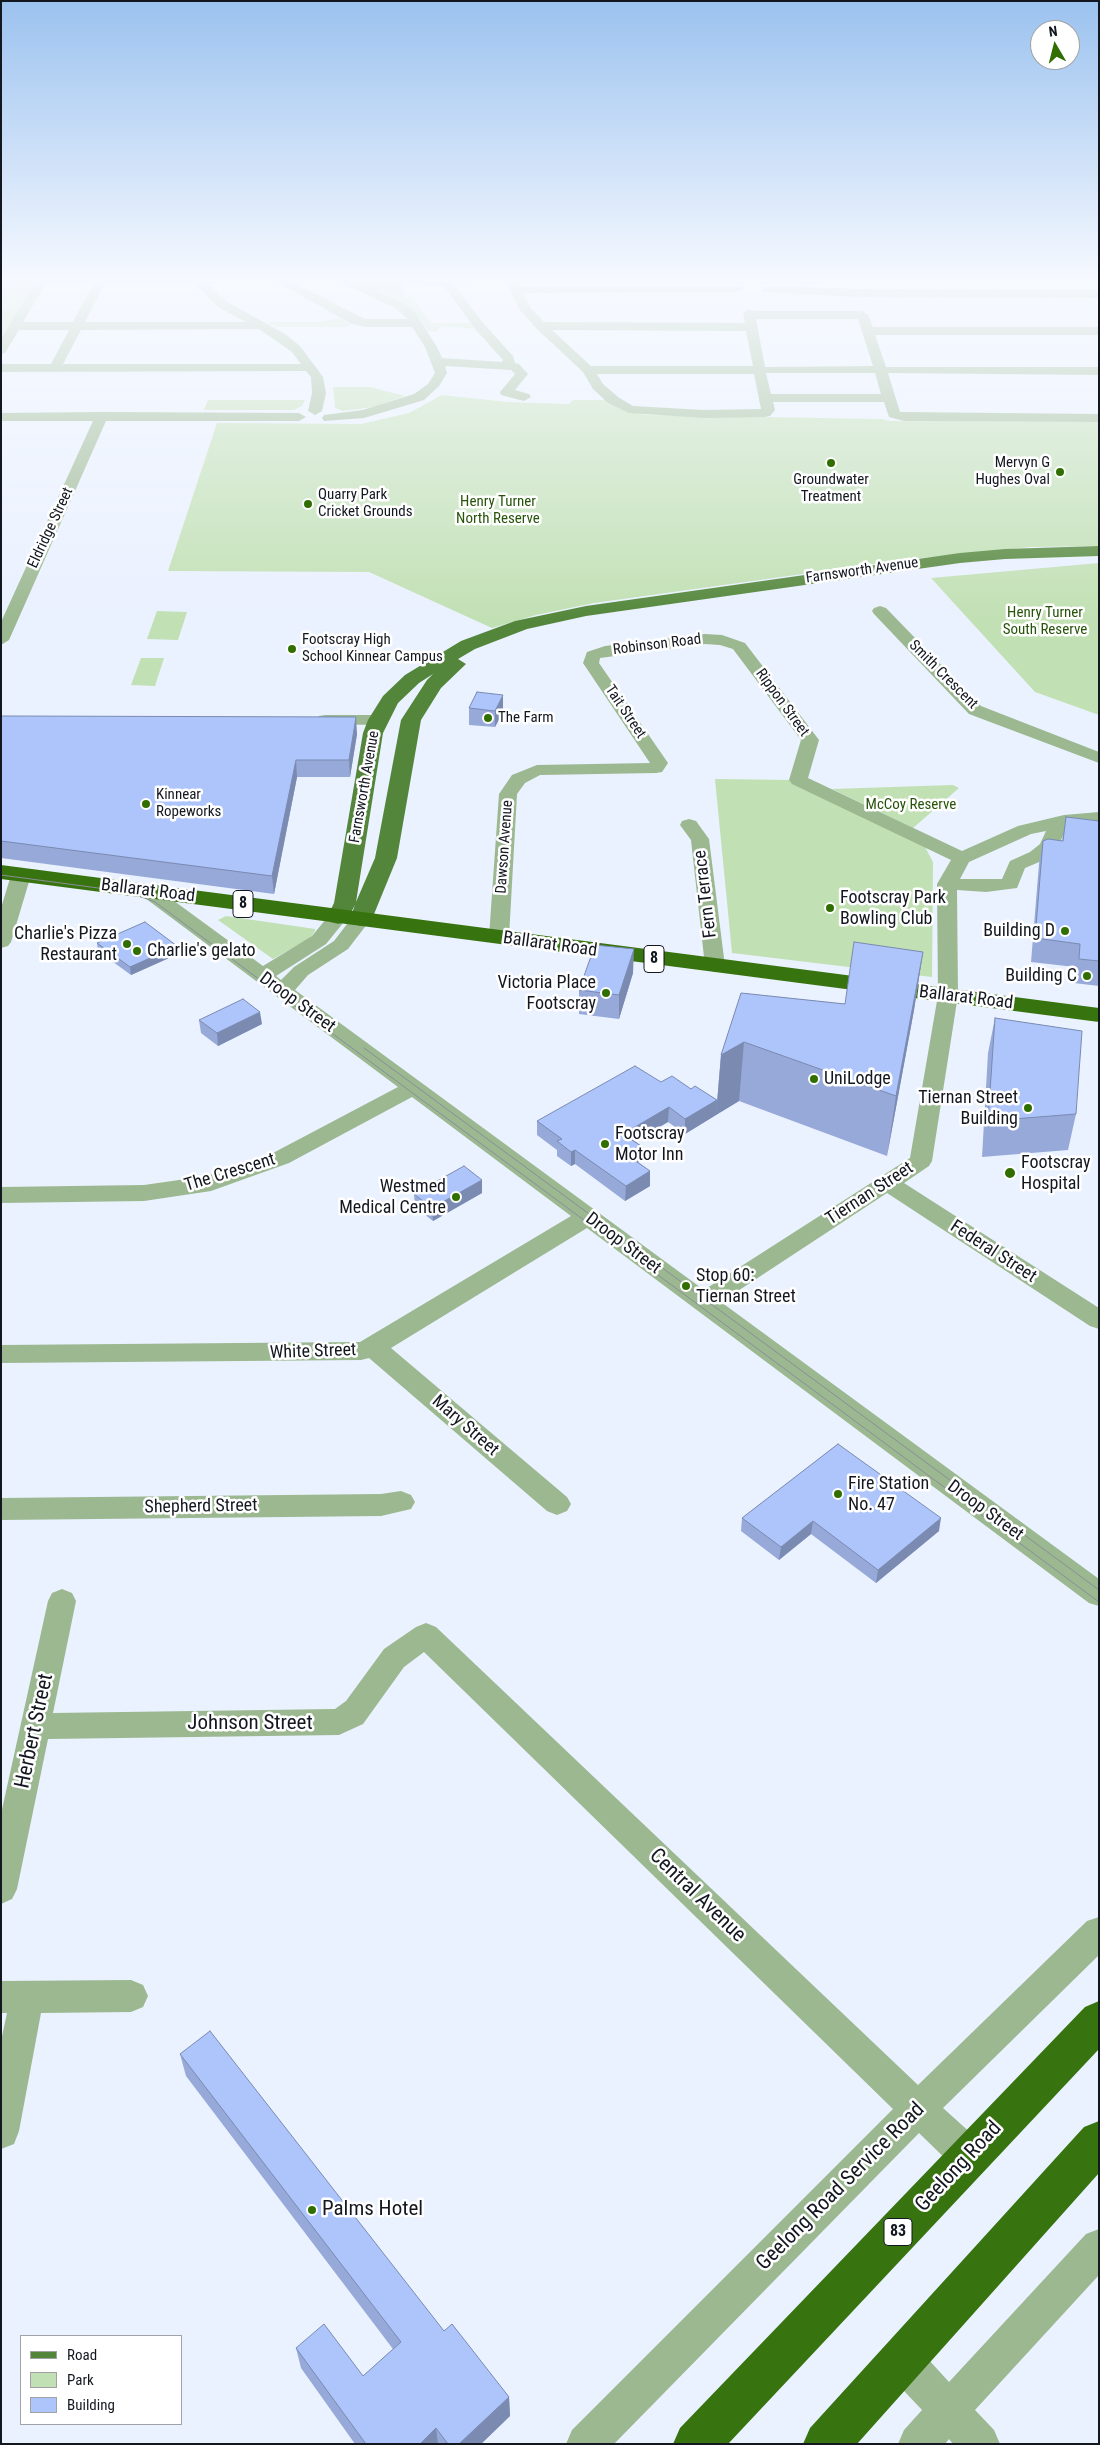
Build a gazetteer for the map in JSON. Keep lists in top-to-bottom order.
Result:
{
  "streets": {
    "highway": [
      "Ballarat Road",
      "8",
      "Geelong Road",
      "83"
    ],
    "main road": ["Farnsworth Avenue"],
    "street": [
      "Eldridge Street",
      "Robinson Road",
      "Smith Crescent",
      "Rippon Street",
      "Tait Street",
      "Dawson Avenue",
      "Fern Terrace",
      "Droop Street",
      "The Crescent",
      "Tiernan Street",
      "Federal Street",
      "White Street",
      "Mary Street",
      "Shepherd Street",
      "Johnson Street",
      "Herbert Street",
      "Central Avenue",
      "Geelong Road Service Road"
    ]
  },
  "crossings": [
    ["Farnsworth Avenue", "Ballarat Road"],
    ["Farnsworth Avenue", "Droop Street"],
    ["Robinson Road", "Rippon Street"],
    ["Robinson Road", "Tait Street"],
    ["Tait Street", "Dawson Avenue"],
    ["Dawson Avenue", "Ballarat Road"],
    ["Ballarat Road", "Fern Terrace"],
    ["Ballarat Road", "Droop Street"],
    ["Ballarat Road", "Tiernan Street"],
    ["Droop Street", "The Crescent"],
    ["Droop Street", "Tiernan Street"],
    ["Droop Street", "White Street"],
    ["Tiernan Street", "Federal Street"],
    ["White Street", "Mary Street"],
    ["Johnson Street", "Herbert Street"],
    ["Johnson Street", "Central Avenue"],
    ["Central Avenue", "Geelong Road"],
    ["Central Avenue", "Geelong Road Service Road"]
  ],
  "parks": ["Henry Turner North Reserve", "Henry Turner South Reserve", "McCoy Reserve"],
  "places": [
    "Groundwater Treatment",
    "Mervyn G Hughes Oval",
    "Quarry Park Cricket Grounds",
    "Footscray High School Kinnear Campus",
    "The Farm",
    "Kinnear Ropeworks",
    "Footscray Park Bowling Club",
    "Building D",
    "Charlie's Pizza Restaurant",
    "Charlie's gelato",
    "Building C",
    "Victoria Place Footscray",
    "UniLodge",
    "Tiernan Street Building",
    "Footscray Motor Inn",
    "Footscray Hospital",
    "Westmed Medical Centre",
    "Stop 60: Tiernan Street",
    "Fire Station No. 47",
    "Palms Hotel"
  ],
  "legend": ["Road", "Park", "Building"],
  "north": "top"
}
